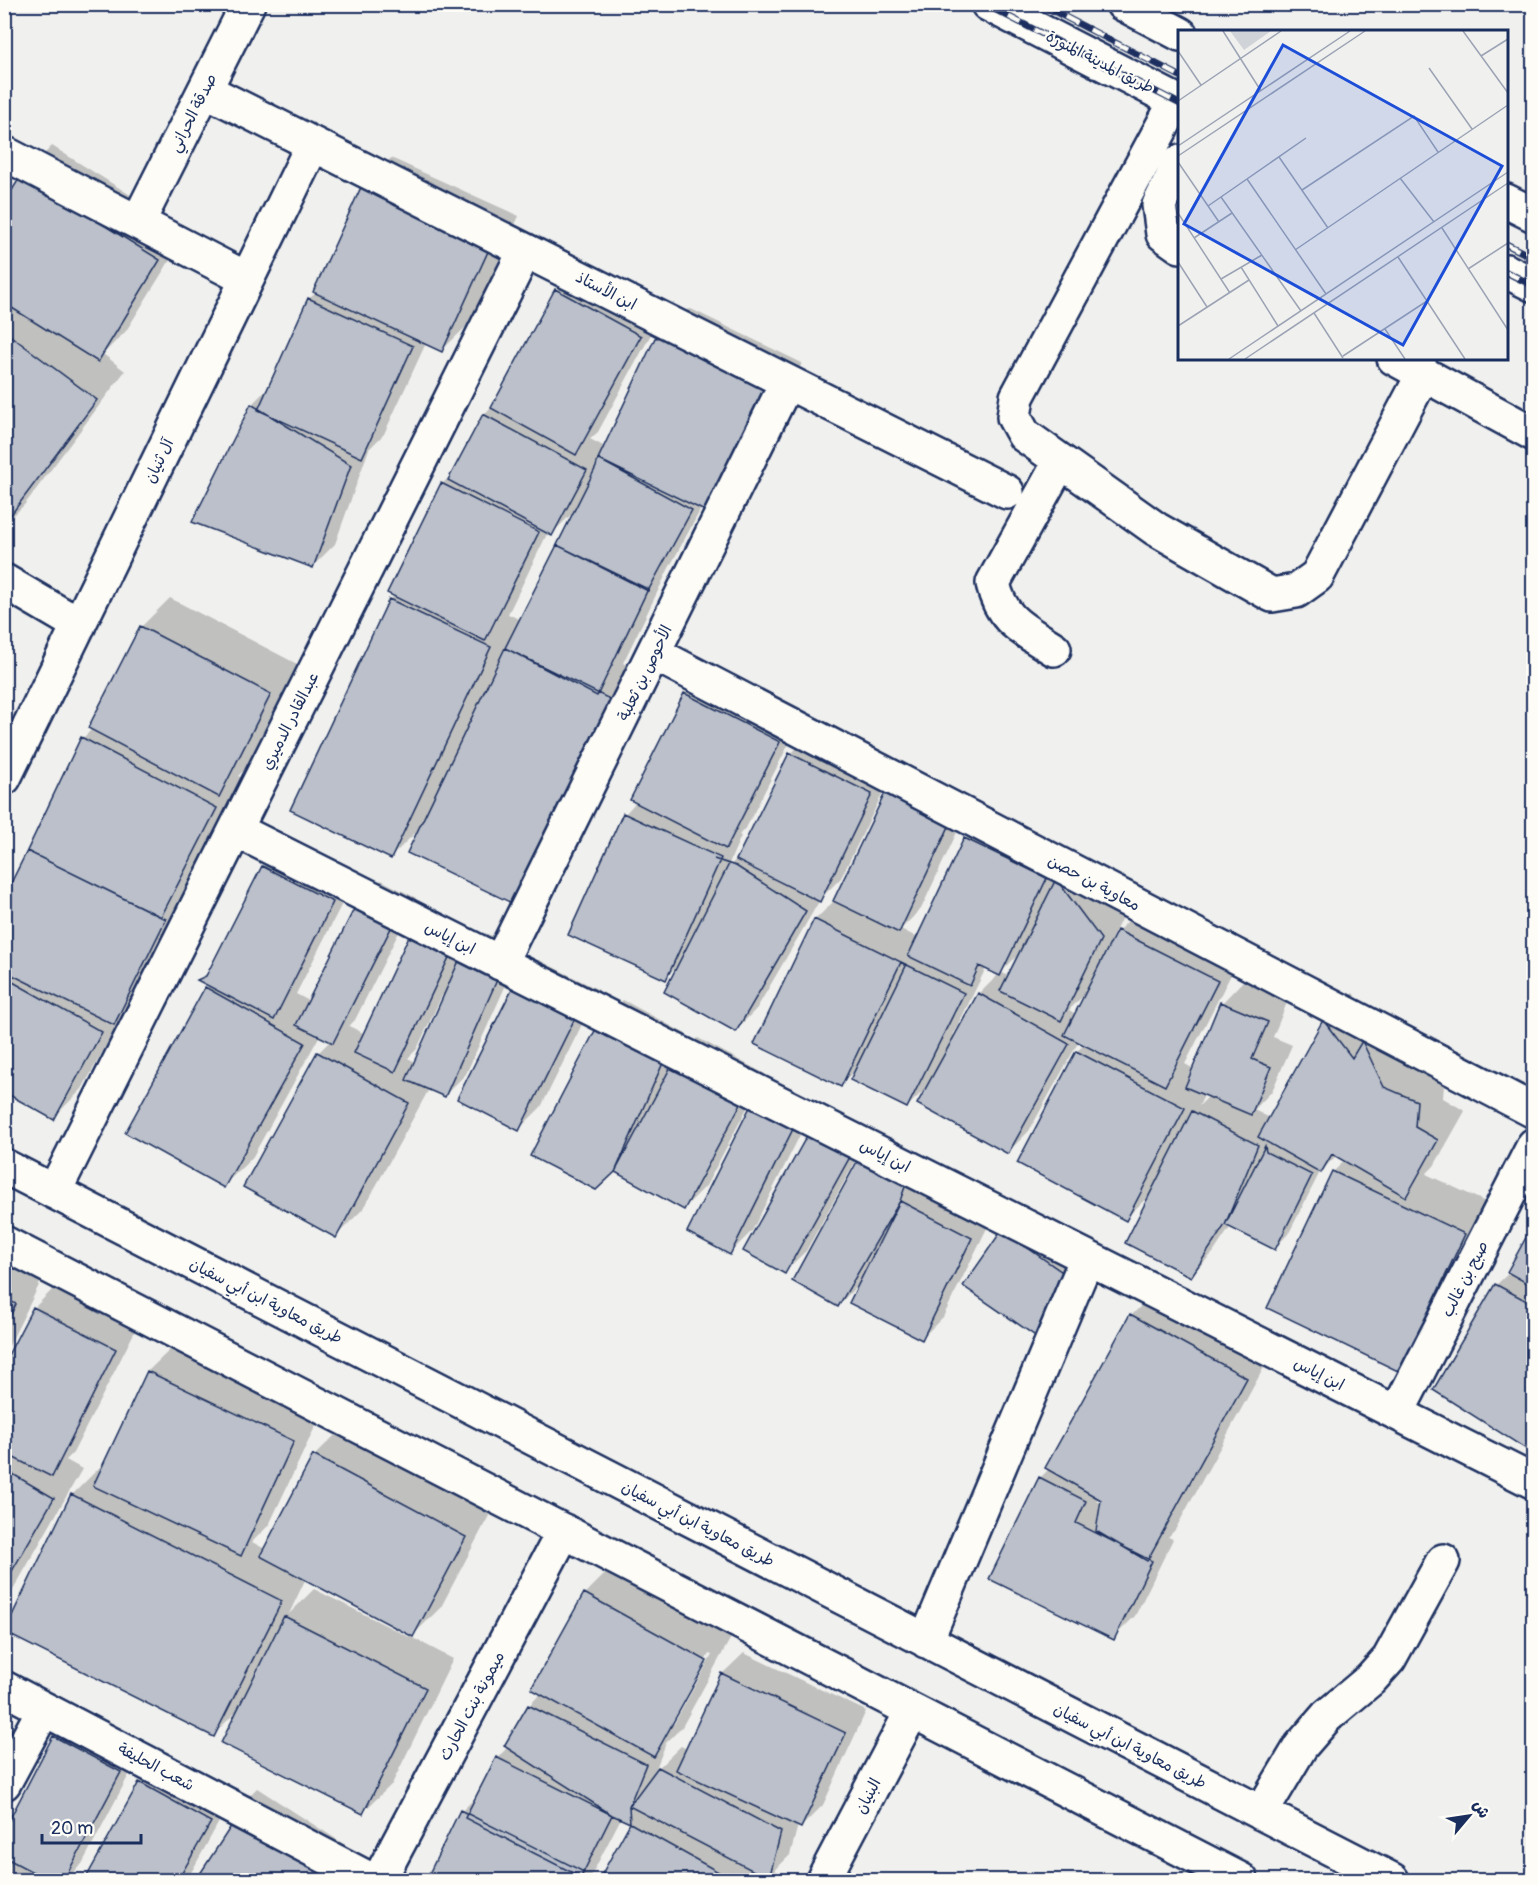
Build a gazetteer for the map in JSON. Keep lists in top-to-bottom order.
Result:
{
  "streets": {
    "street": [
      "طريق المدينة المنورة",
      "صدقة الحراني",
      "ابن الأستاذ",
      "آل ثنيان",
      "الأحوص بن ثعلبة",
      "عبدالقادر الدميري",
      "معاوية بن حصن",
      "ابن إياس",
      "صبح بن غالب",
      "طريق معاوية ابن أبي سفيان",
      "ميمونة بنت الحارث",
      "شعب الحليفة",
      "البنيان"
    ]
  },
  "crossings": [
    ["صدقة الحراني", "ابن الأستاذ"],
    ["ابن الأستاذ", "آل ثنيان"],
    ["ابن الأستاذ", "الأحوص بن ثعلبة"],
    ["ابن الأستاذ", "عبدالقادر الدميري"],
    ["الأحوص بن ثعلبة", "معاوية بن حصن"],
    ["الأحوص بن ثعلبة", "ابن إياس"],
    ["عبدالقادر الدميري", "ابن إياس"],
    ["عبدالقادر الدميري", "طريق معاوية ابن أبي سفيان"],
    ["ابن إياس", "صبح بن غالب"]
  ],
  "scale_bar": "20 m",
  "north": "top right"
}
